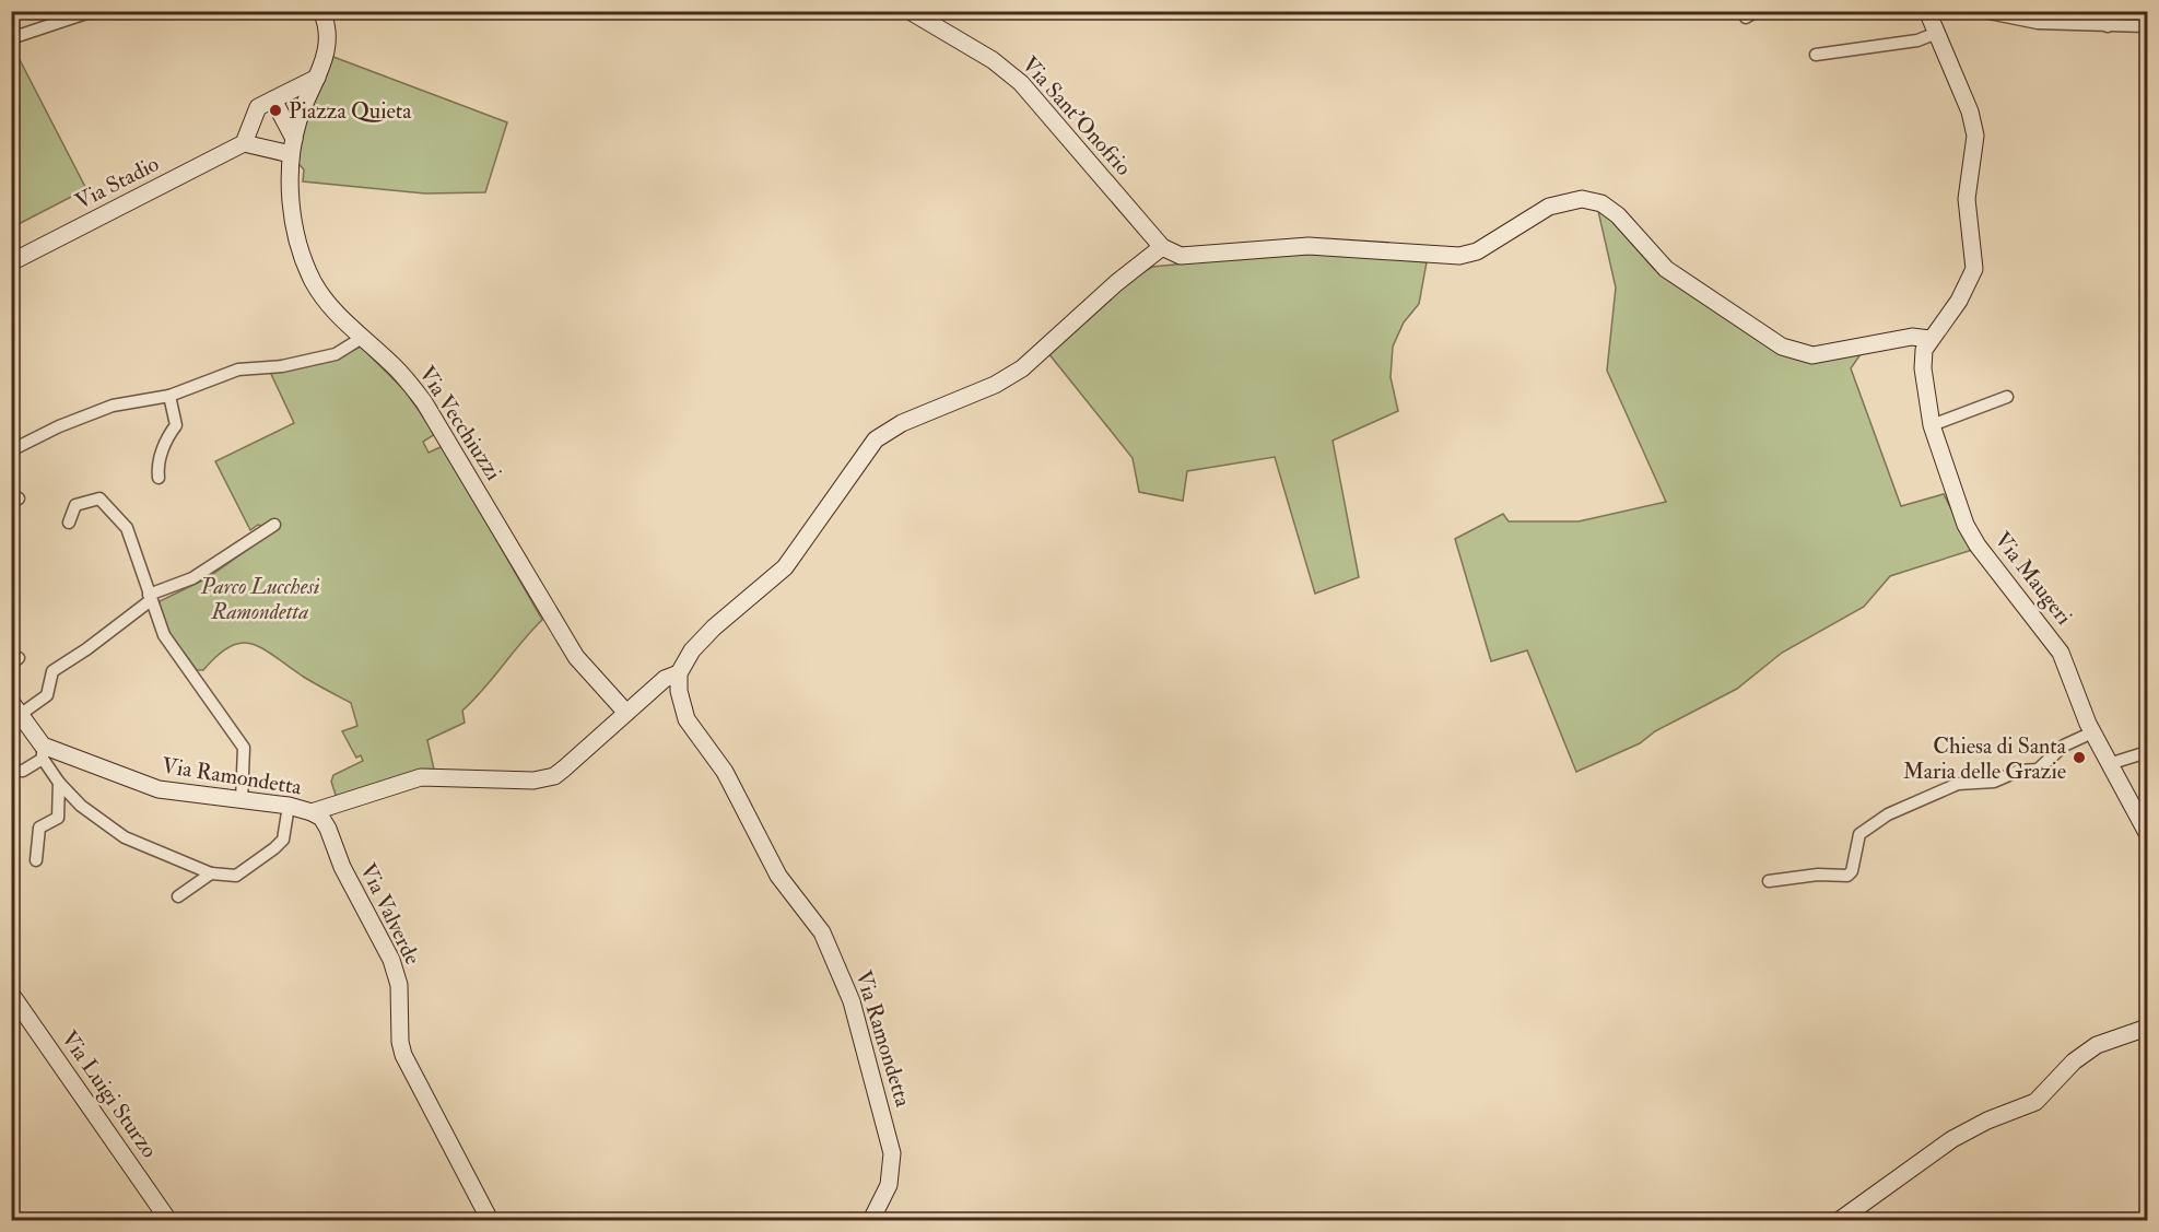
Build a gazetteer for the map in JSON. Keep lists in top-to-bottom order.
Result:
{
  "streets": {
    "street": [
      "Via Sant'Onofrio",
      "Via Stadio",
      "Via Vecchiuzzi",
      "Via Maugeri",
      "Via Ramondetta",
      "Via Valverde",
      "Via Luigi Sturzo"
    ]
  },
  "crossings": [
    ["Via Vecchiuzzi", "Via Ramondetta"],
    ["Via Ramondetta", "Via Valverde"]
  ],
  "parks": ["Parco Lucchesi Ramondetta"],
  "places": ["Piazza Quieta", "Chiesa di Santa Maria delle Grazie"]
}
